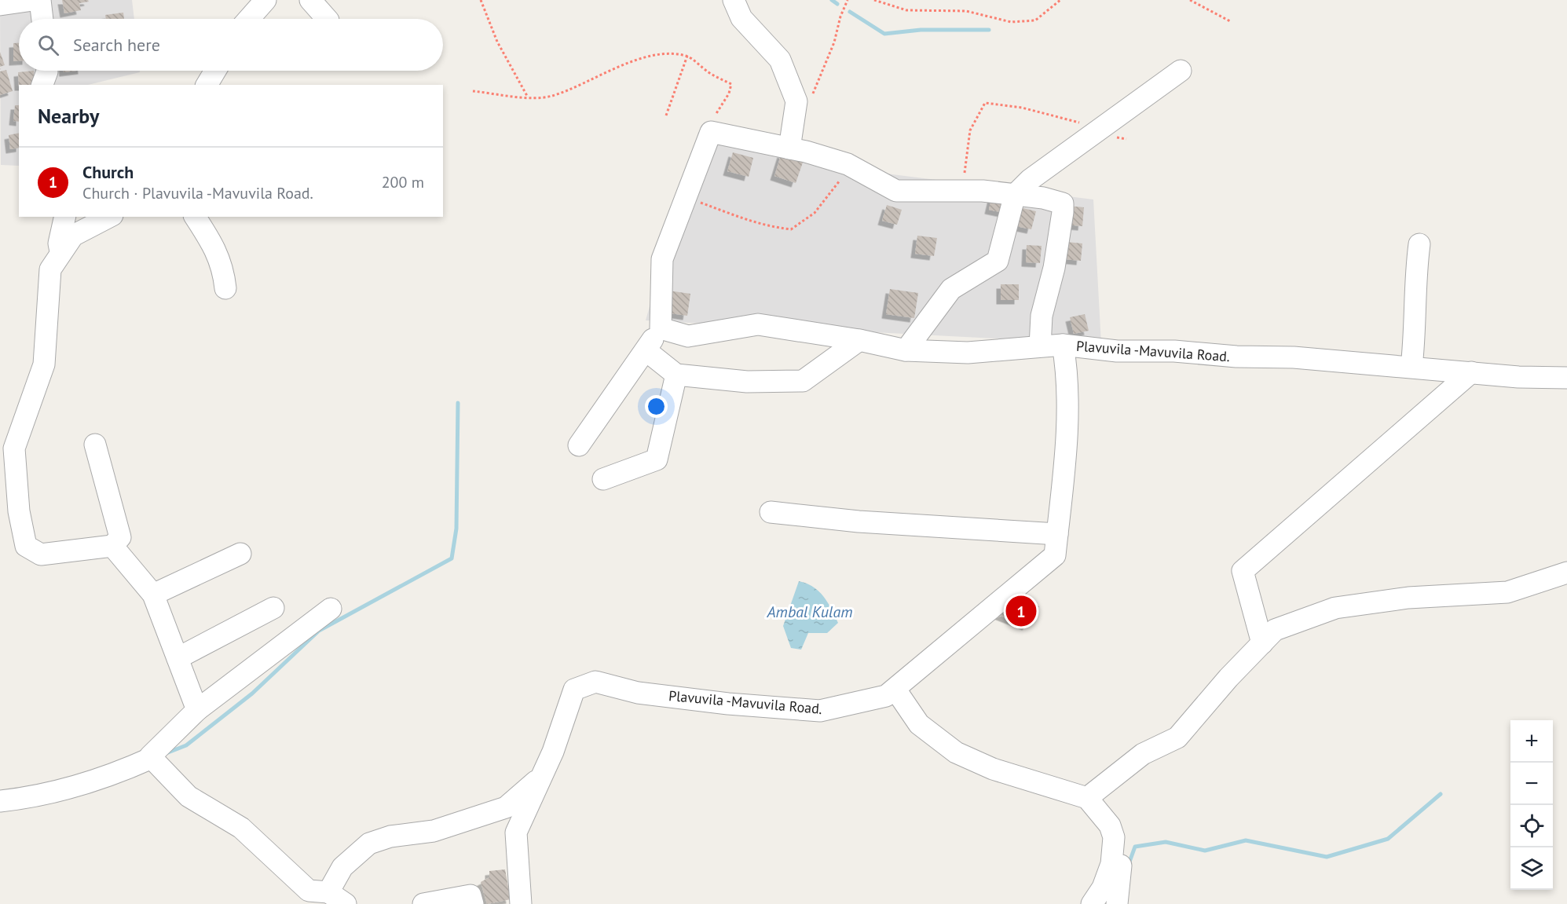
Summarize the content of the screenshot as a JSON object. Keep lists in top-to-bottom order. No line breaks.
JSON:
{"streets":{"street":["Plavuvila -Mavuvila Road."]},"water":["Ambal Kulam"],"page":{"search":"Search here","heading":"Nearby","list":[{"mark":"1","name":"Church","note":"Church · Plavuvila -Mavuvila Road.","value":"200 m"}],"pins":"1","map_buttons":["+","−"]}}
